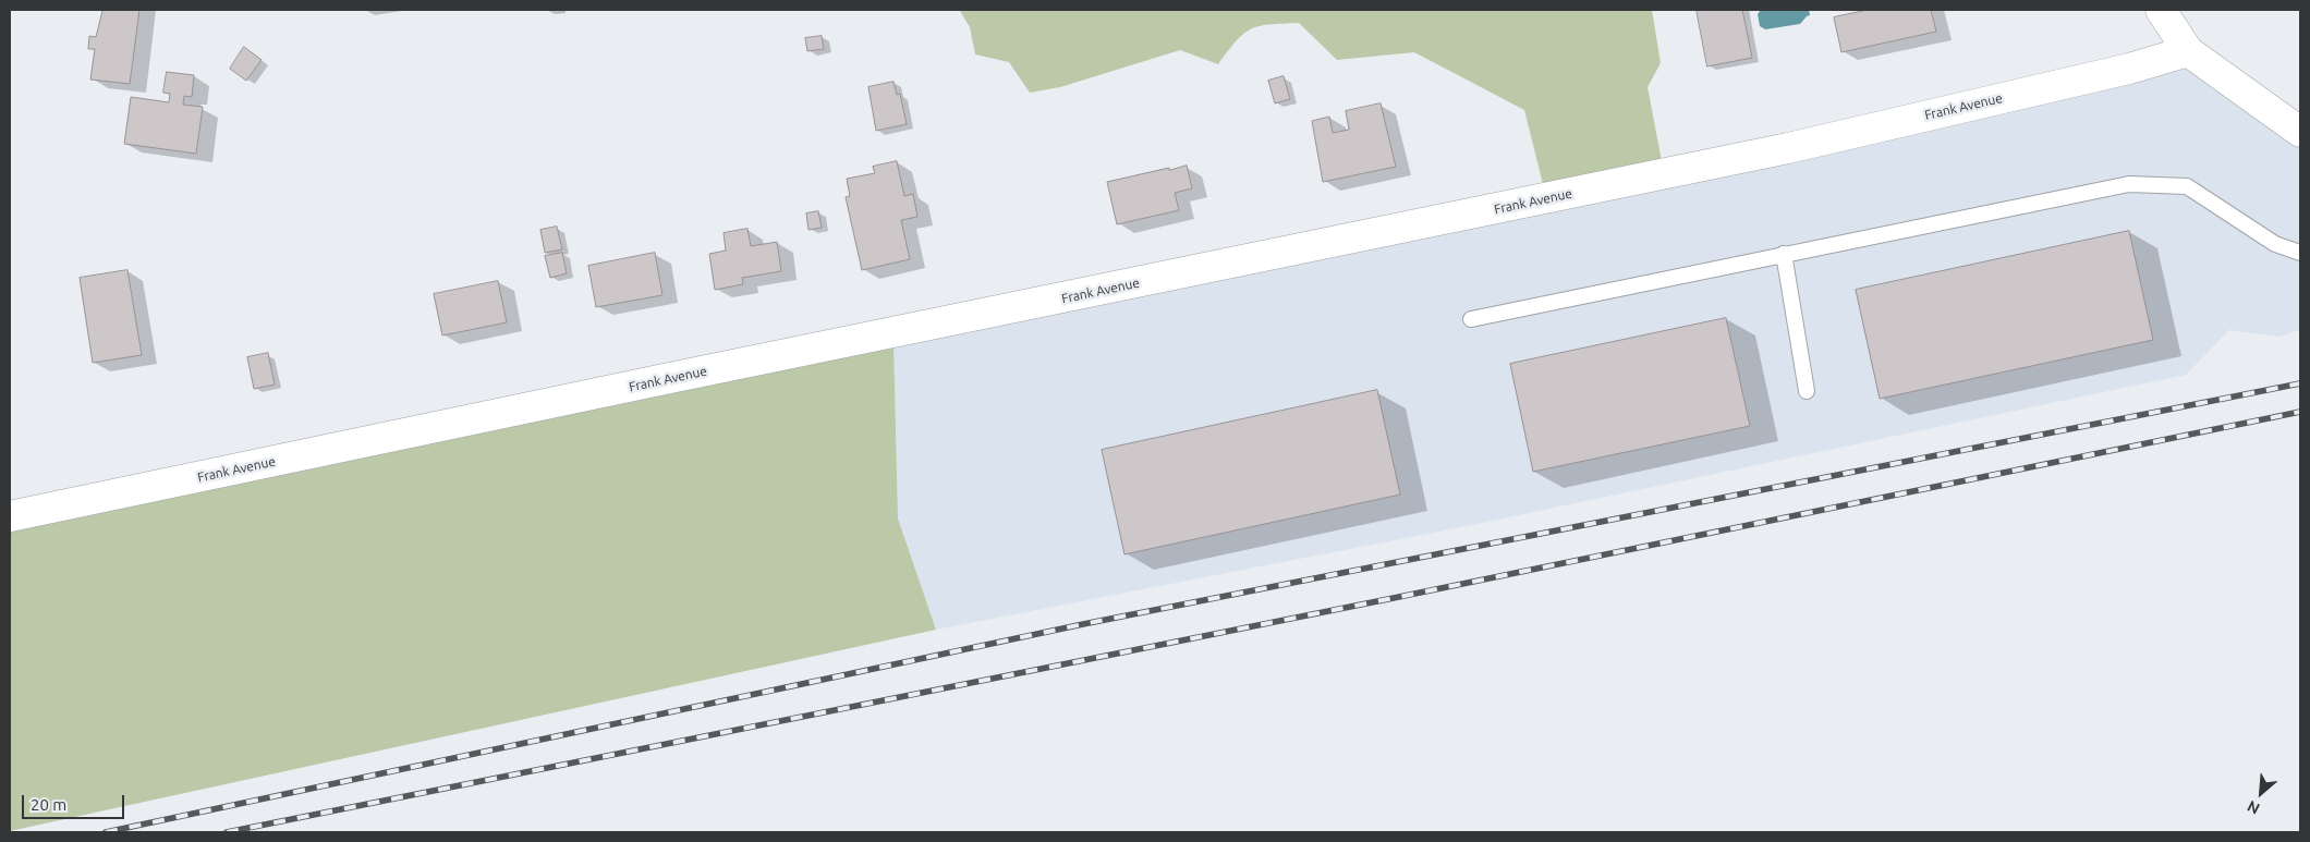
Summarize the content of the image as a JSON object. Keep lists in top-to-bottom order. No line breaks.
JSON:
{"streets":{"street":["Frank Avenue"]},"scale_bar":"20 m","north":"bottom left"}
